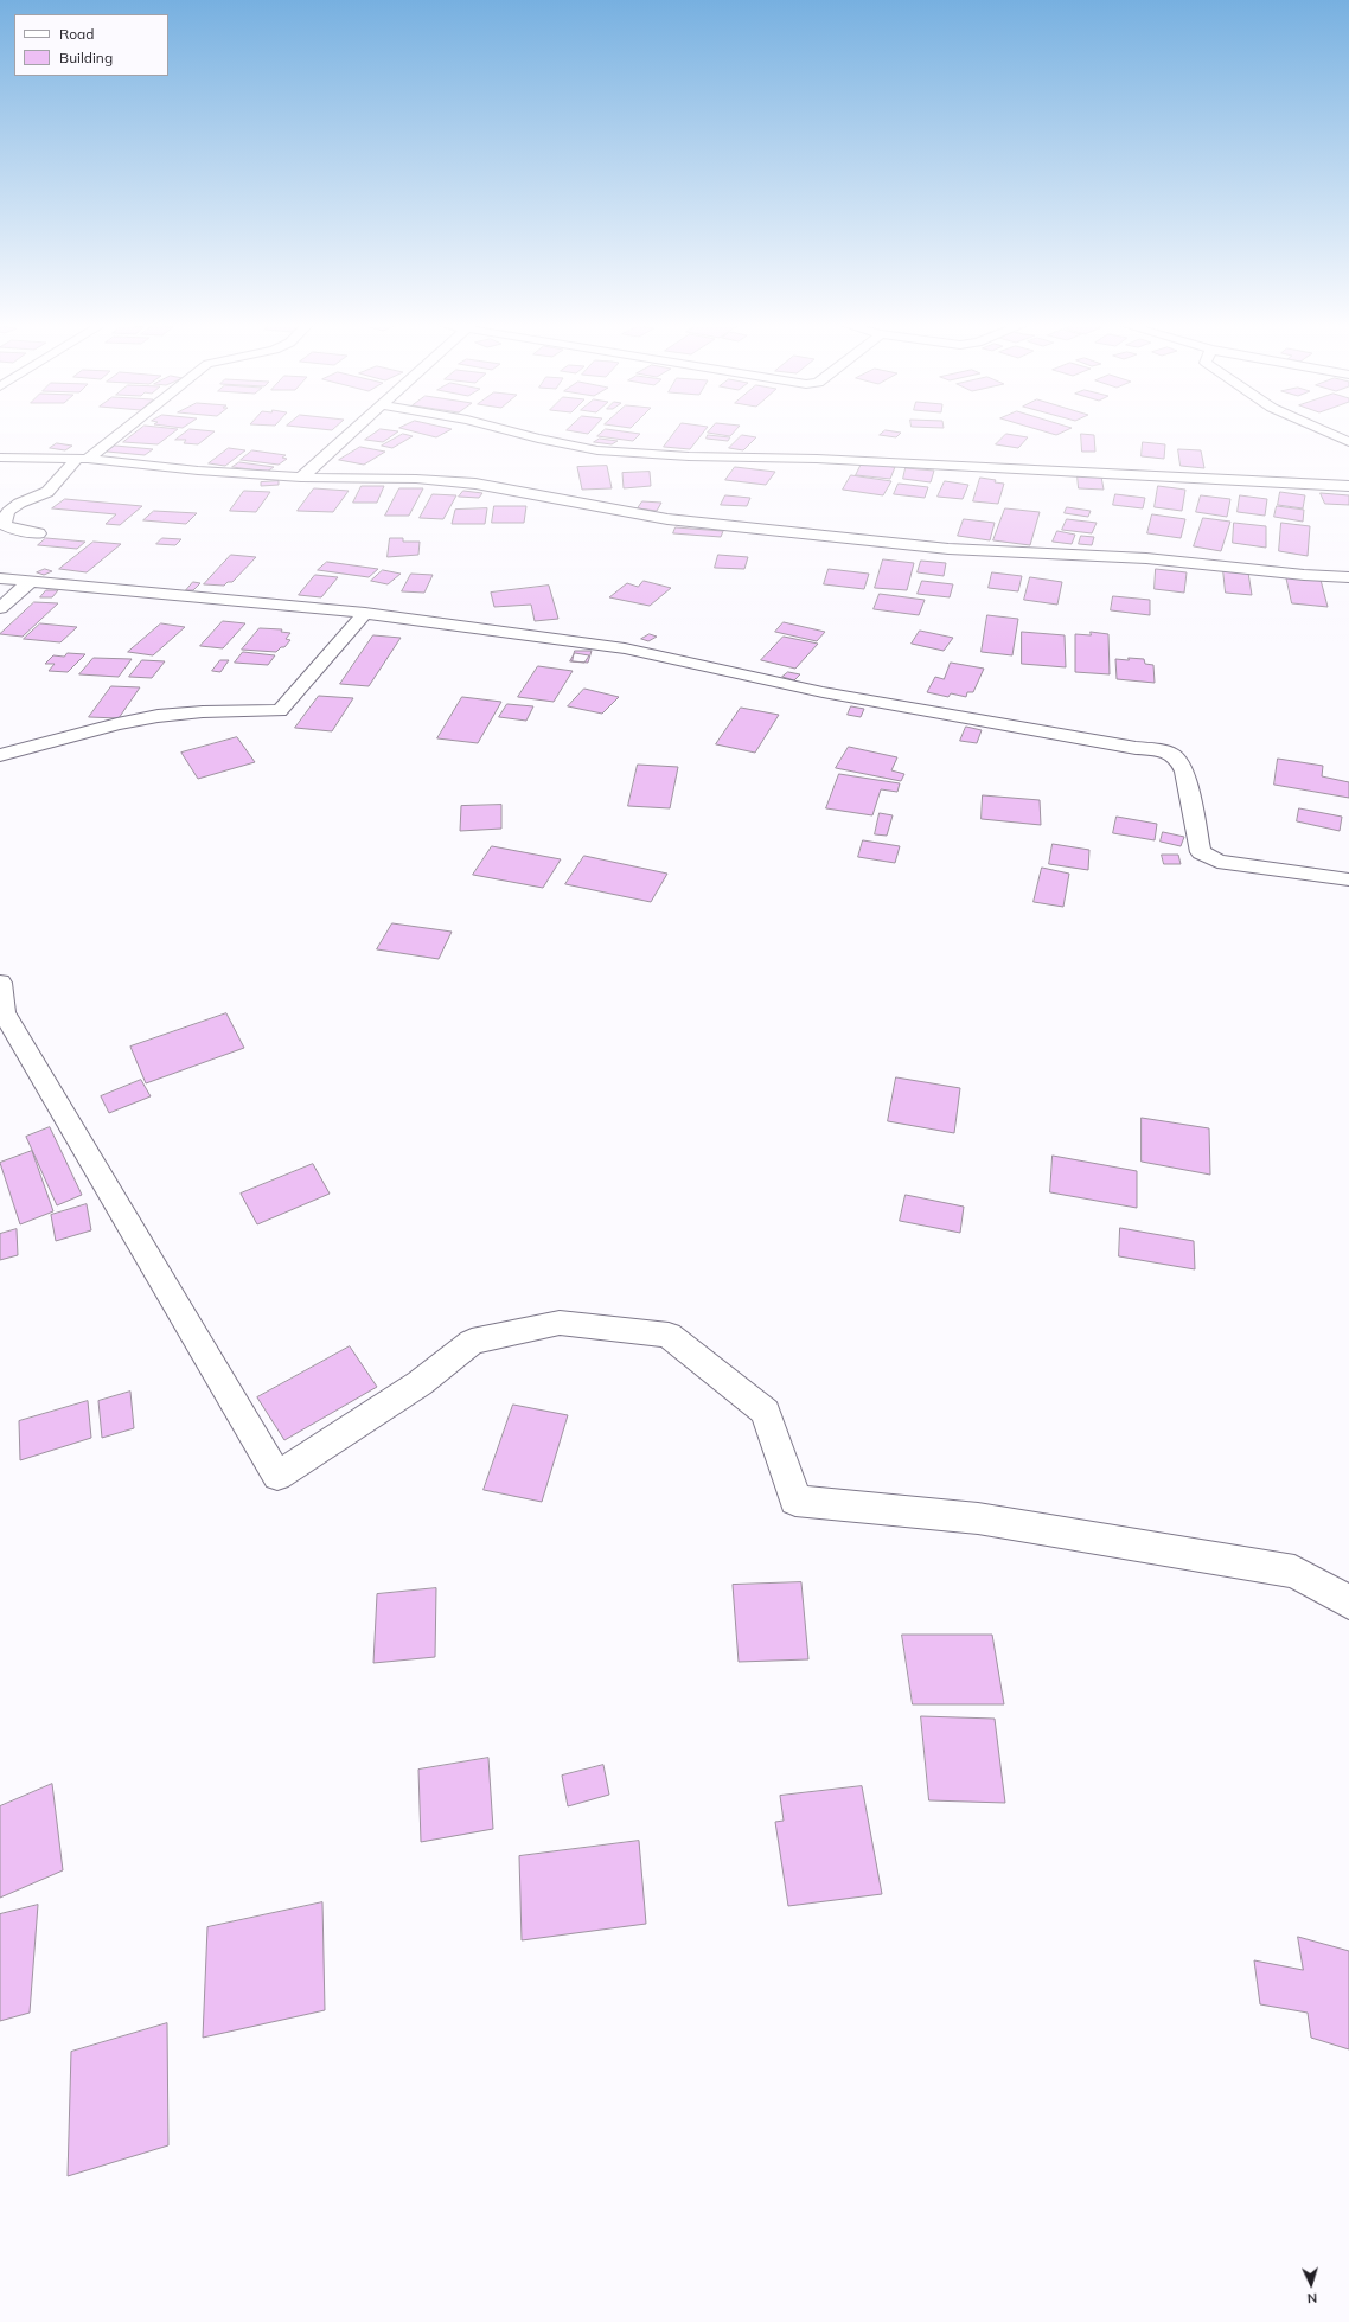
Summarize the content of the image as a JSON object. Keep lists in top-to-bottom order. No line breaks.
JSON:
{"legend":["Road","Building"],"north":"bottom"}
